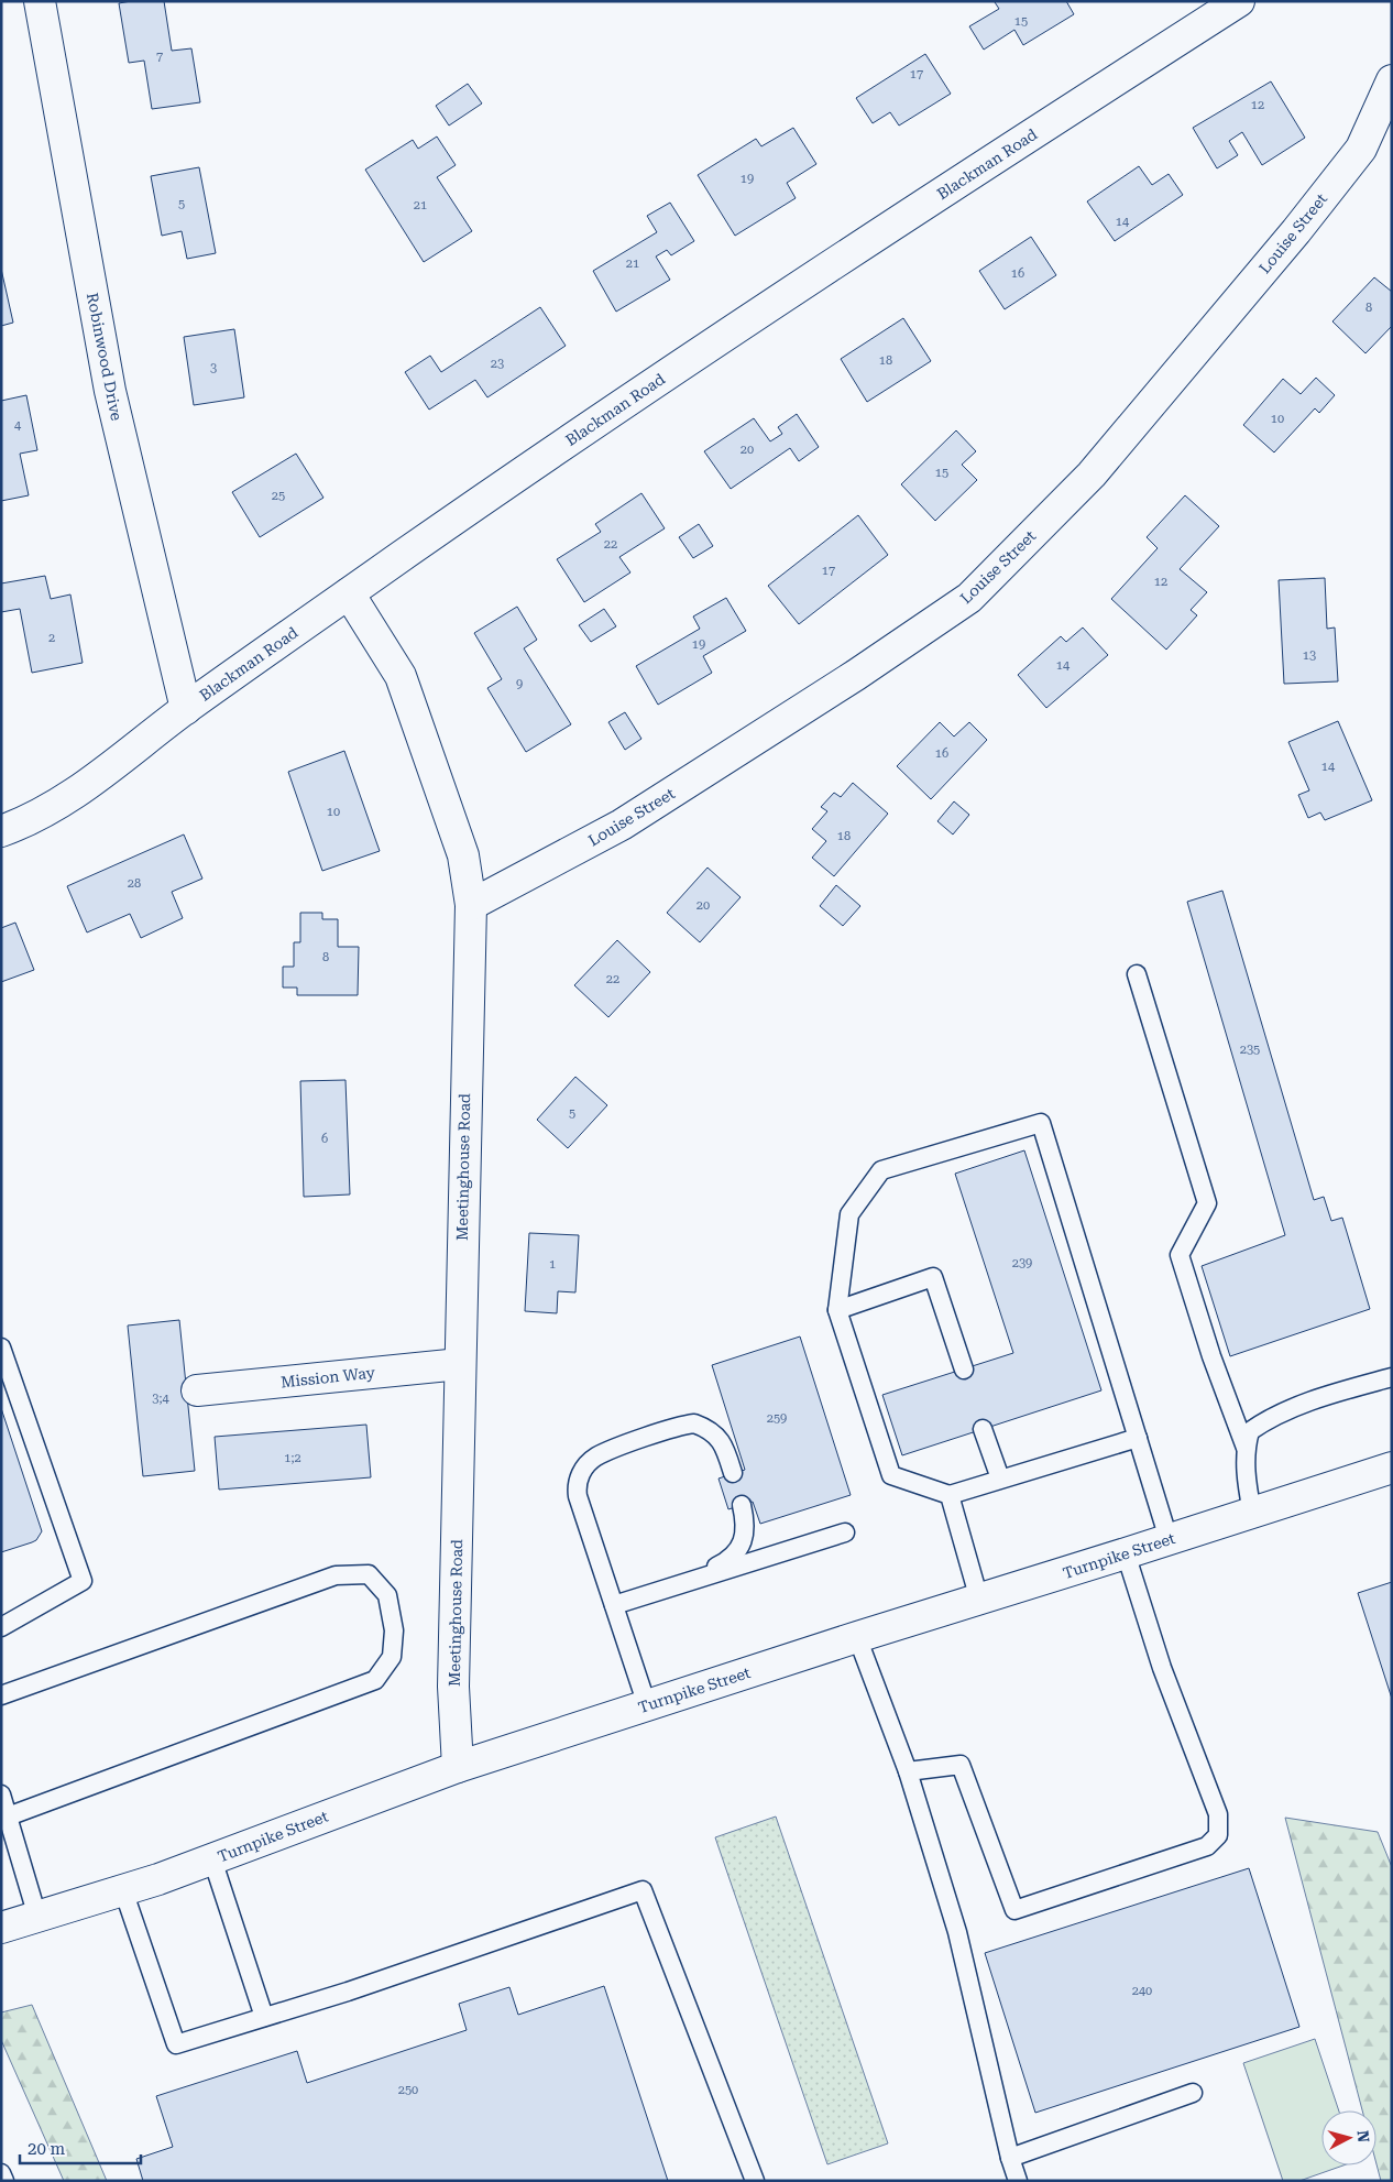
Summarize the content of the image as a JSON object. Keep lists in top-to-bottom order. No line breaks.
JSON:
{"streets":{"street":["Blackman Road","Louise Street","Robinwood Drive","Meetinghouse Road","Mission Way","Turnpike Street"]},"crossings":[["Blackman Road","Robinwood Drive"],["Blackman Road","Meetinghouse Road"],["Louise Street","Meetinghouse Road"],["Meetinghouse Road","Mission Way"],["Meetinghouse Road","Turnpike Street"]],"house_numbers":["15","7","17","12","19","5","21","14","21","16","8","18","23","3","10","4","20","15","25","22","17","12","2","19","13","14","9","16","14","10","18","28","20","8","22","235","5","6","239","1","3;4","259","1;2","240","250"],"scale_bar":"20 m","north":"right"}
